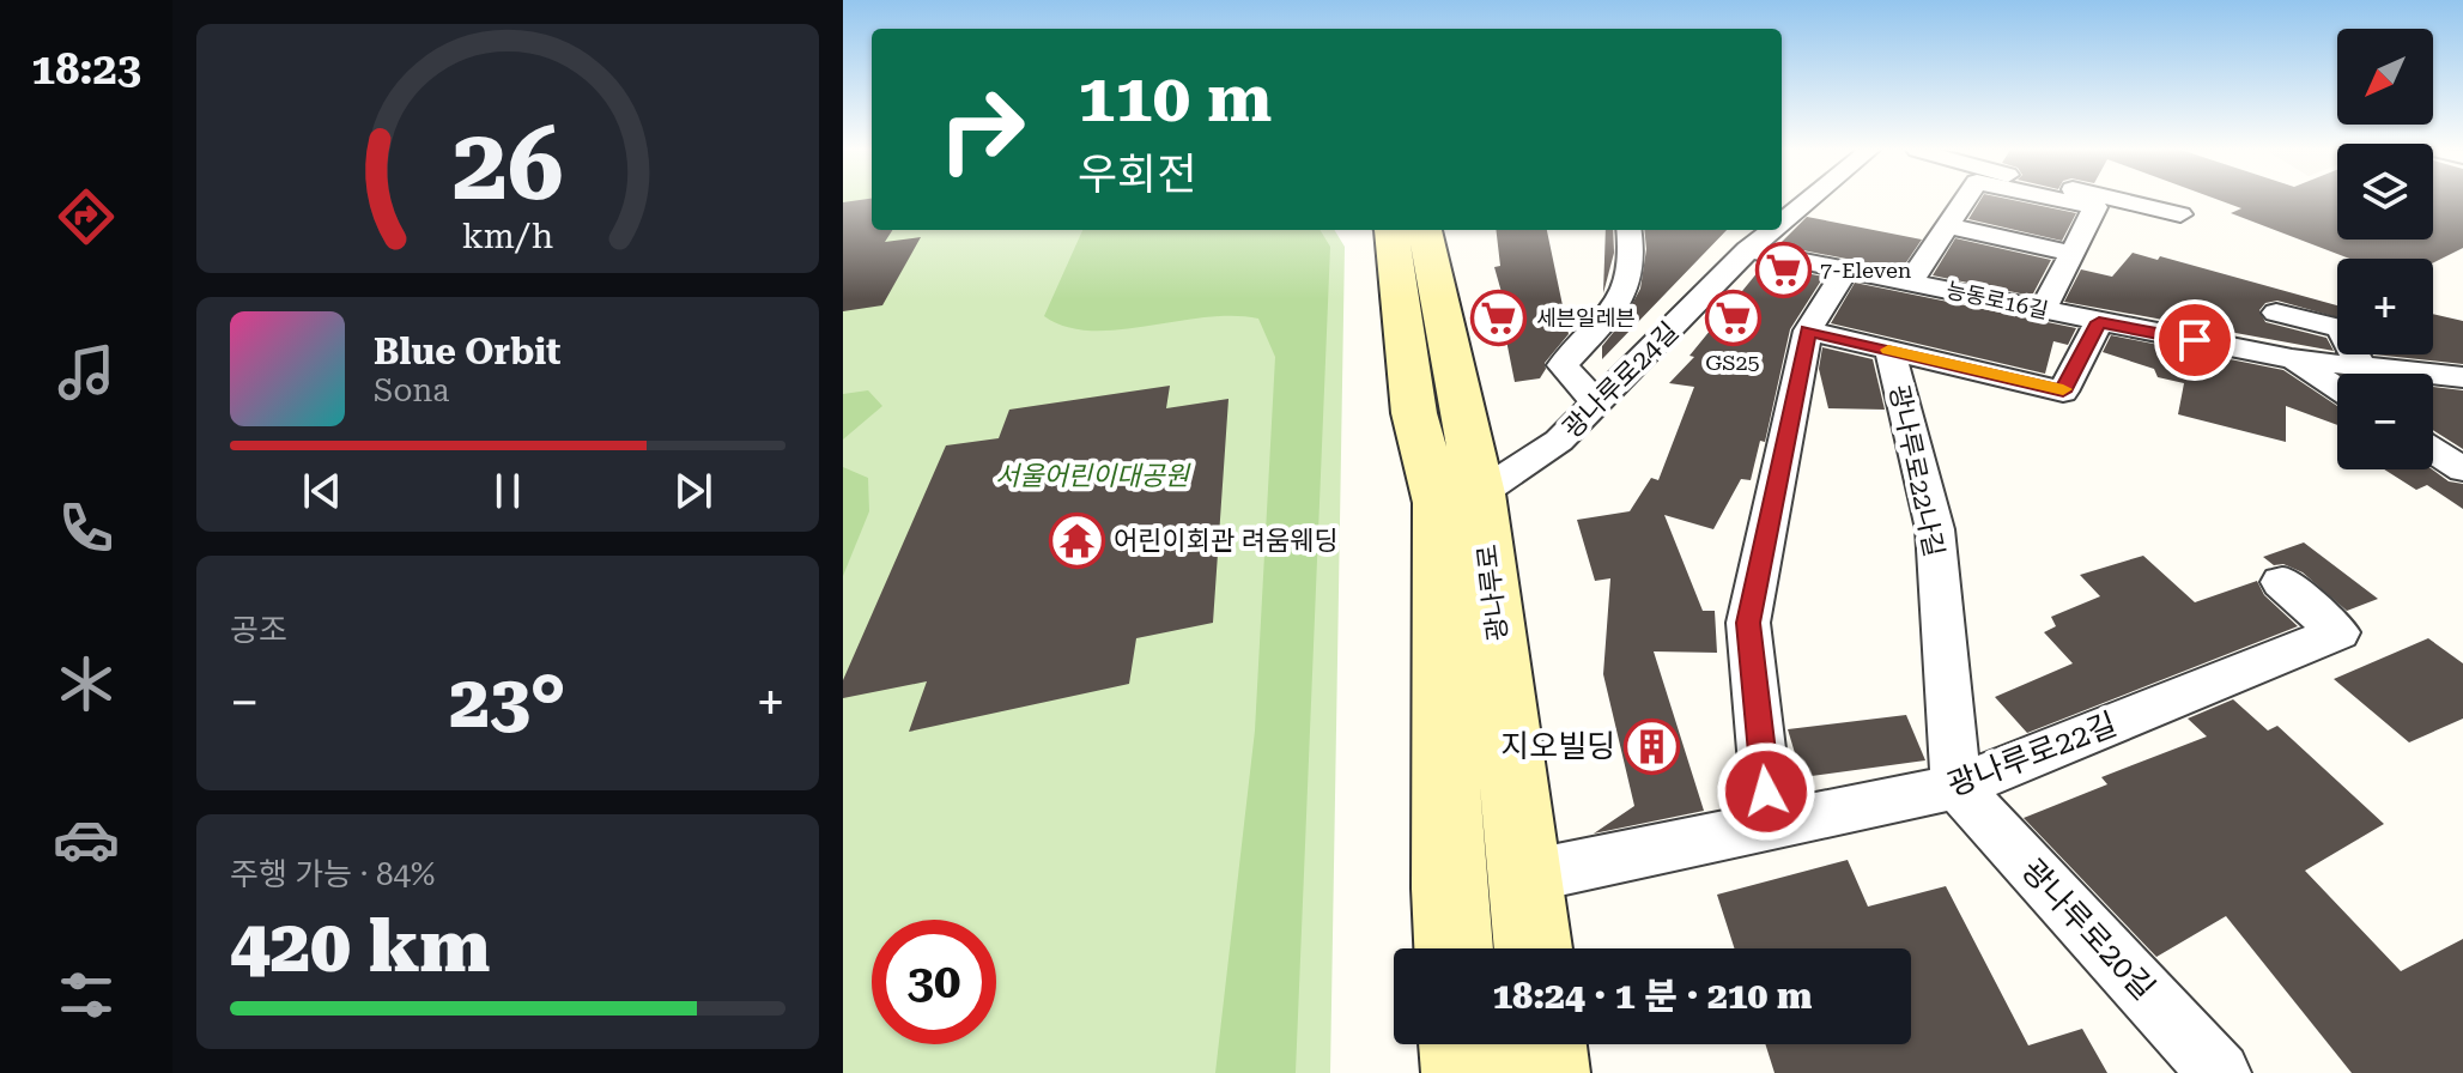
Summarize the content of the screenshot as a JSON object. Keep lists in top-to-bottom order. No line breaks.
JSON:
{"streets":{"main road":["광나루로"],"street":["능동로16길","광나루로24길","광나루로22나길","광나루로22길","광나루로20길"]},"crossings":[["능동로16길","광나루로24길"],["능동로16길","광나루로22나길"],["광나루로24길","광나루로"],["광나루로22나길","광나루로22길"],["광나루로22나길","광나루로20길"],["광나루로","광나루로22길"],["광나루로22길","광나루로20길"]],"parks":["서울어린이대공원"],"places":{"supermarket":["7-Eleven","GS25","세븐일레븐"],"temple":["어린이회관 려움웨딩"],"building":["지오빌딩"]},"north":"bottom left","page":{"tabs":"18:23","map_buttons":["+","−"],"turn":["110 m","우회전"],"song":["Blue Orbit","Sona"],"tile":["공조",["주행 가능 · 84%","420 km"]],"heat":["−","23°","+"],"limit":"30","trip":"18:24 · 1 분 · 210 m","gauge":["26","km/h"]}}
